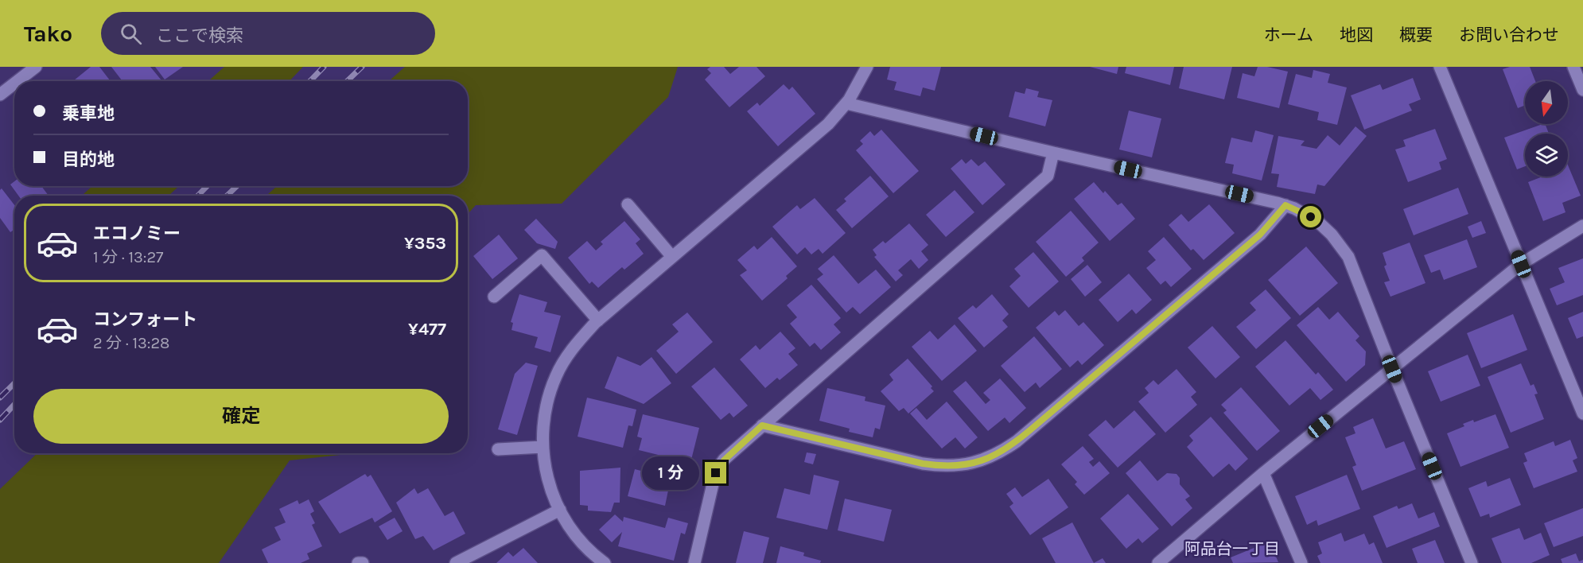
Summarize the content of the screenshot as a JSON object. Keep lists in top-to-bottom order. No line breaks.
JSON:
{"districts":["阿品台一丁目"],"north":"bottom","page":{"header":"Tako","search":"ここで検索","nav":["ホーム","地図","概要","お問い合わせ"],"banner":["乗車地","目的地"],"list":[{"name":"エコノミー","note":"1 分 · 13:27","value":"¥353"},{"name":"コンフォート","note":"2 分 · 13:28","value":"¥477"}],"buttons":"確定","bubble":"1 分"}}
